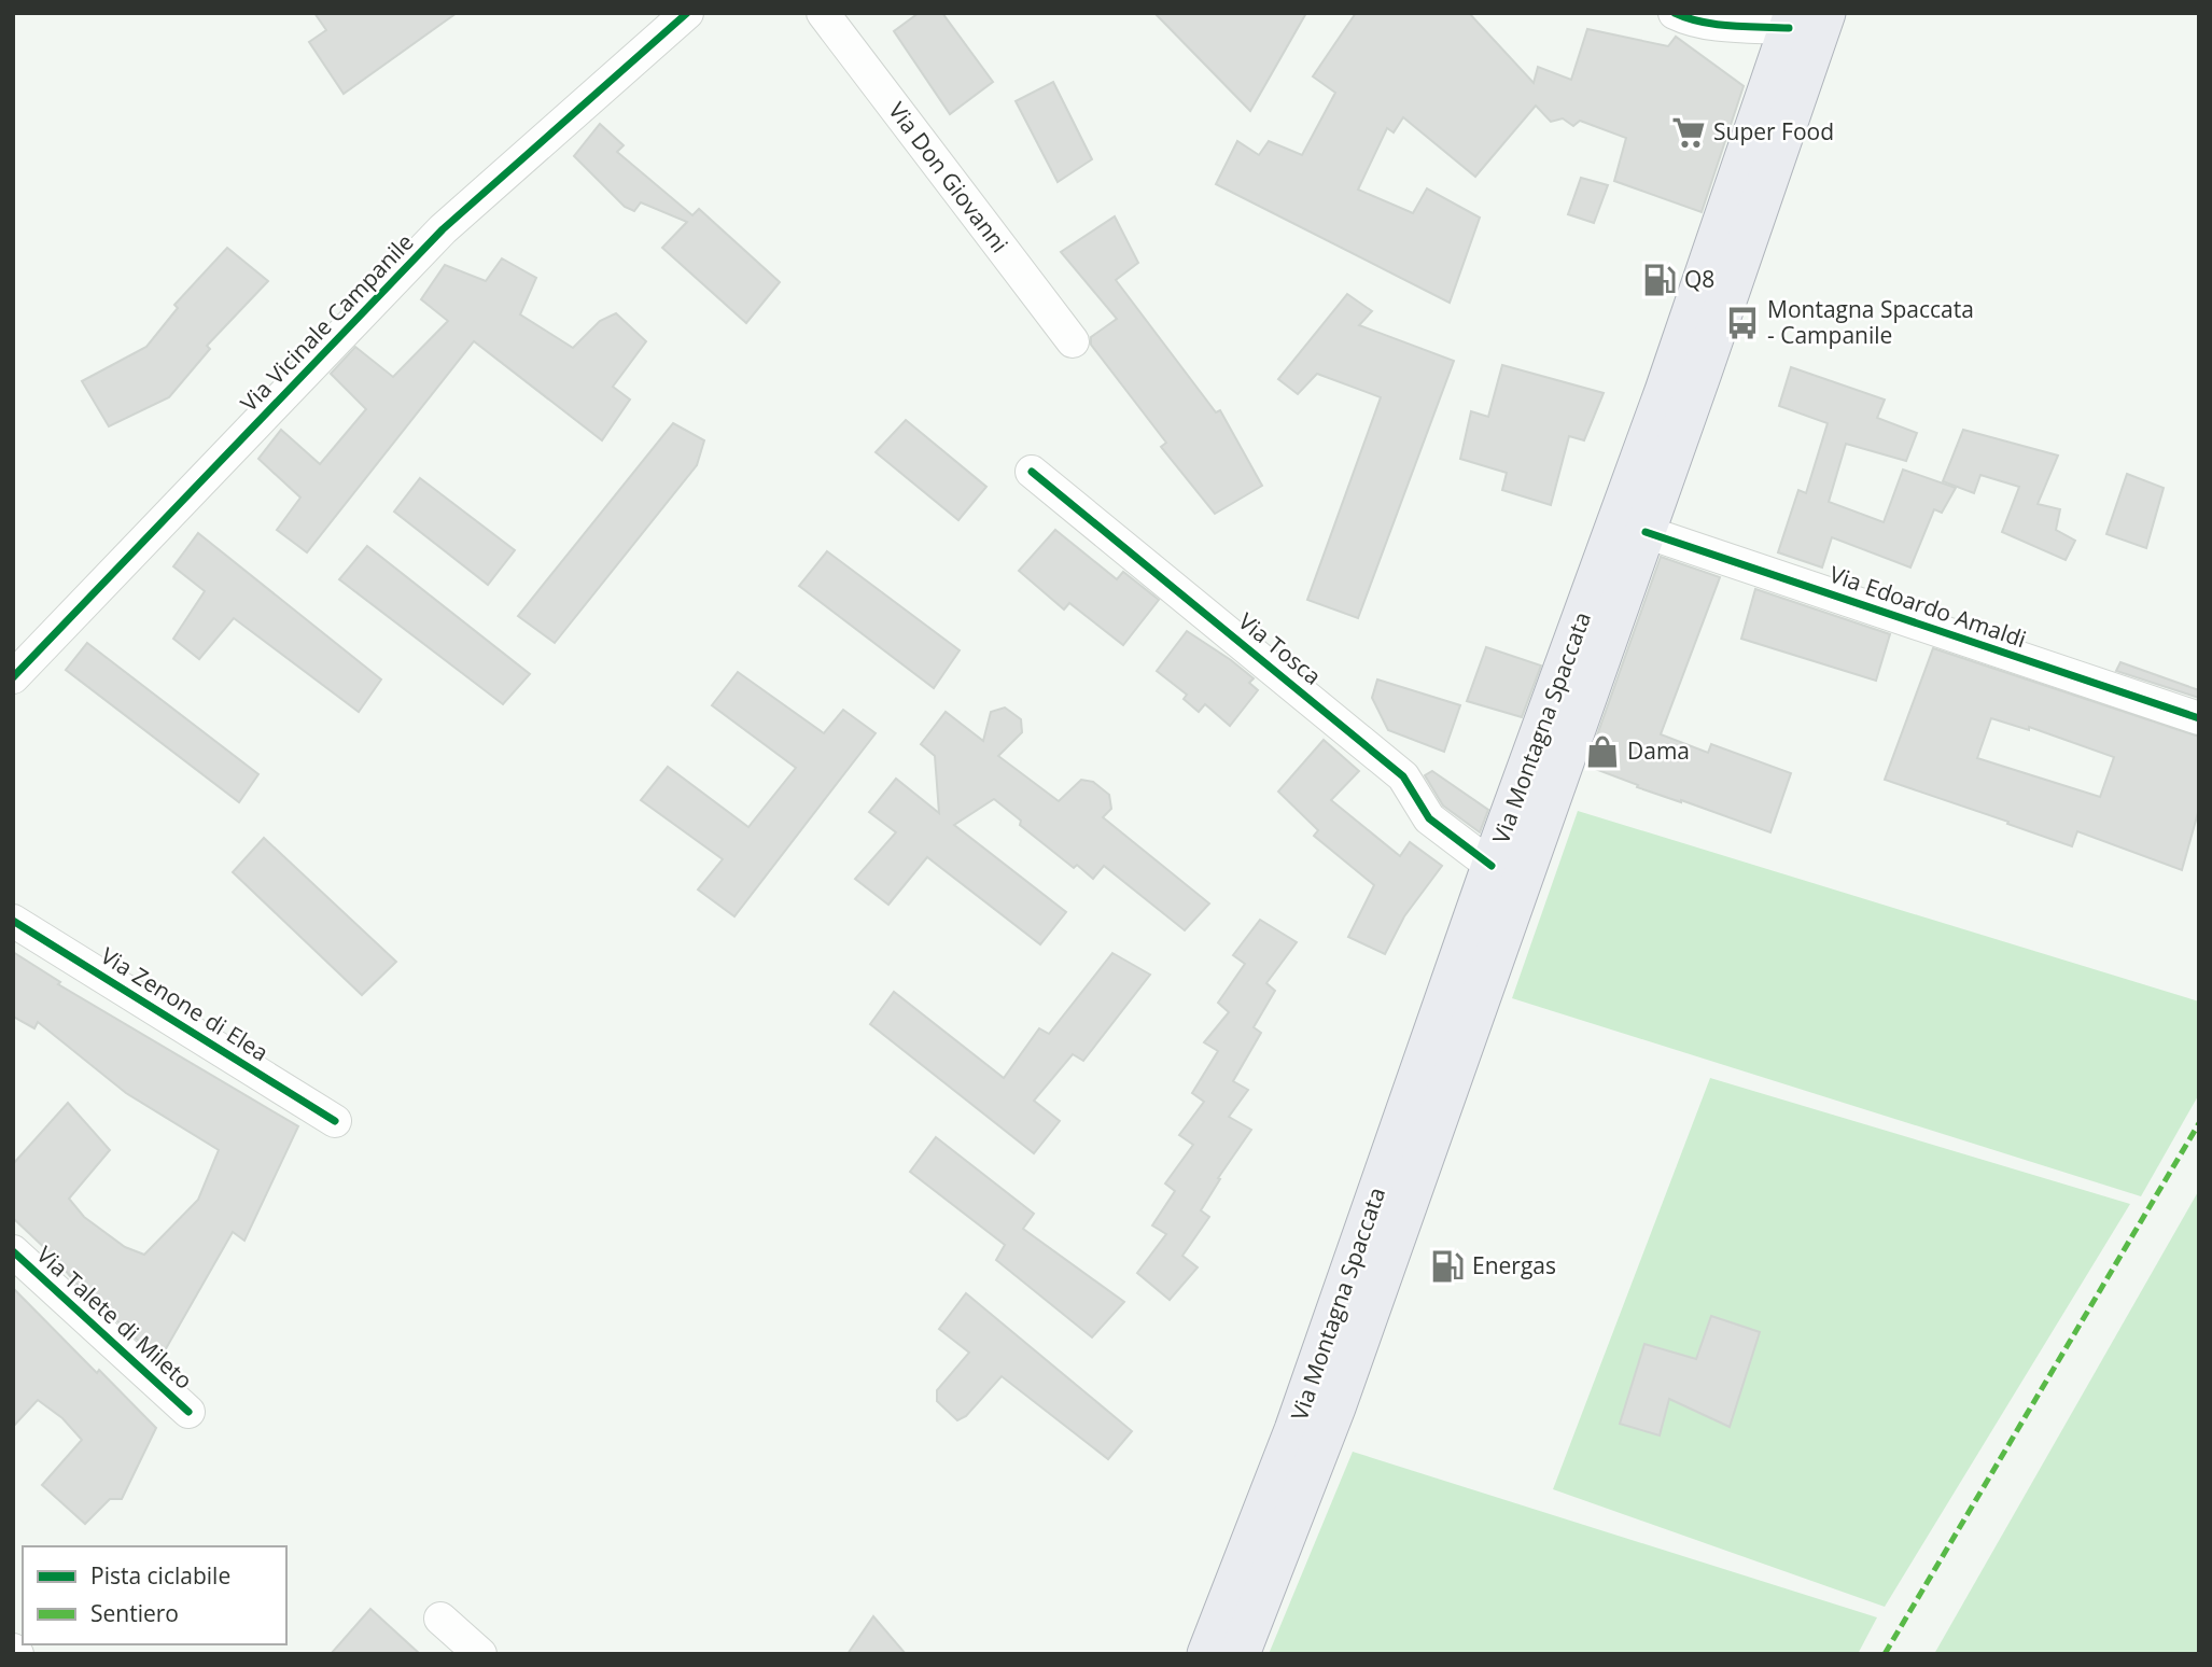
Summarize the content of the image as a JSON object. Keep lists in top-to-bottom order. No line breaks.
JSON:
{"streets":{"main road":["Via Montagna Spaccata"],"street":["Via Don Giovanni","Via Vicinale Campanile","Via Edoardo Amaldi","Via Tosca","Via Zenone di Elea","Via Talete di Mileto"]},"crossings":[["Via Edoardo Amaldi","Via Montagna Spaccata"],["Via Tosca","Via Montagna Spaccata"]],"places":{"supermarket":["Super Food"],"fuel station":["Q8","Energas"],"bus stop":["Montagna Spaccata - Campanile"],"shop":["Dama"]},"legend":["Pista ciclabile","Sentiero"]}
